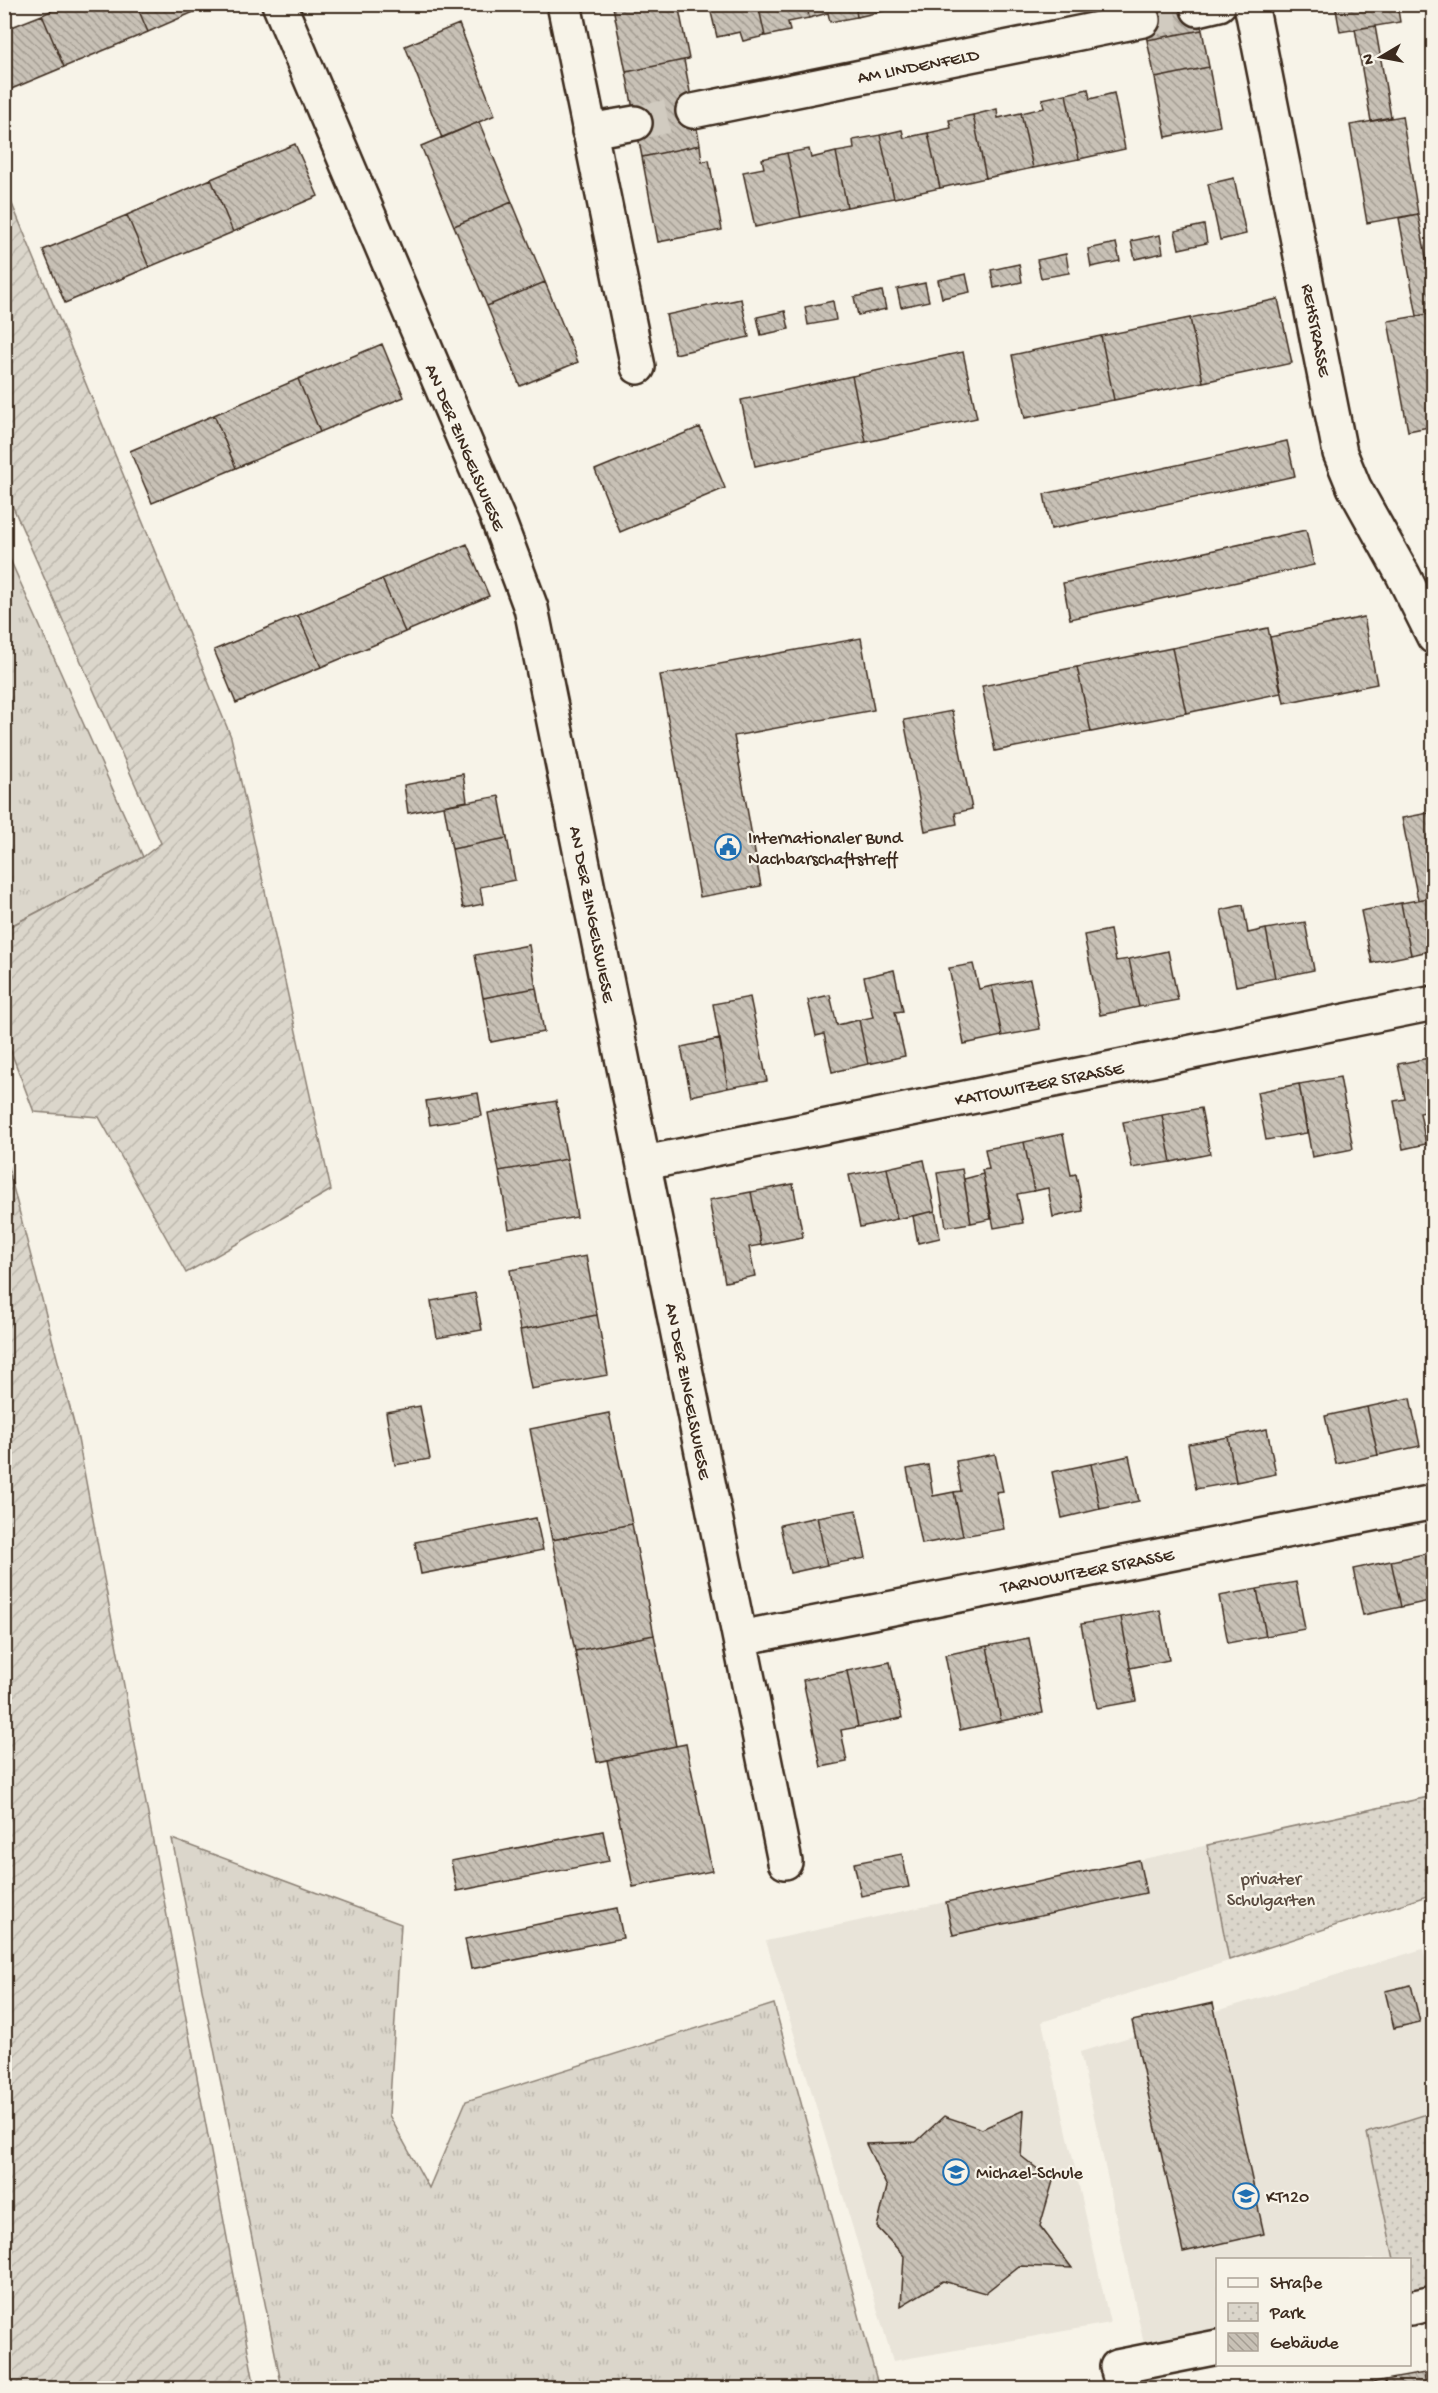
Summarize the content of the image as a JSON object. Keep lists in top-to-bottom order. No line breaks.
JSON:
{"streets":{"street":["AM LINDENFELD","REHSTRASSE","AN DER ZINGELSWIESE","KATTOWITZER STRASSE","TARNOWITZER STRASSE"]},"crossings":[["AN DER ZINGELSWIESE","KATTOWITZER STRASSE"],["AN DER ZINGELSWIESE","TARNOWITZER STRASSE"]],"parks":["privater Schulgarten"],"places":{"public building":["Internationaler Bund Nachbarschaftstreff"],"school or university":["Michael-Schule","KT120"]},"legend":["Straße","Park","Gebäude"],"north":"left"}
